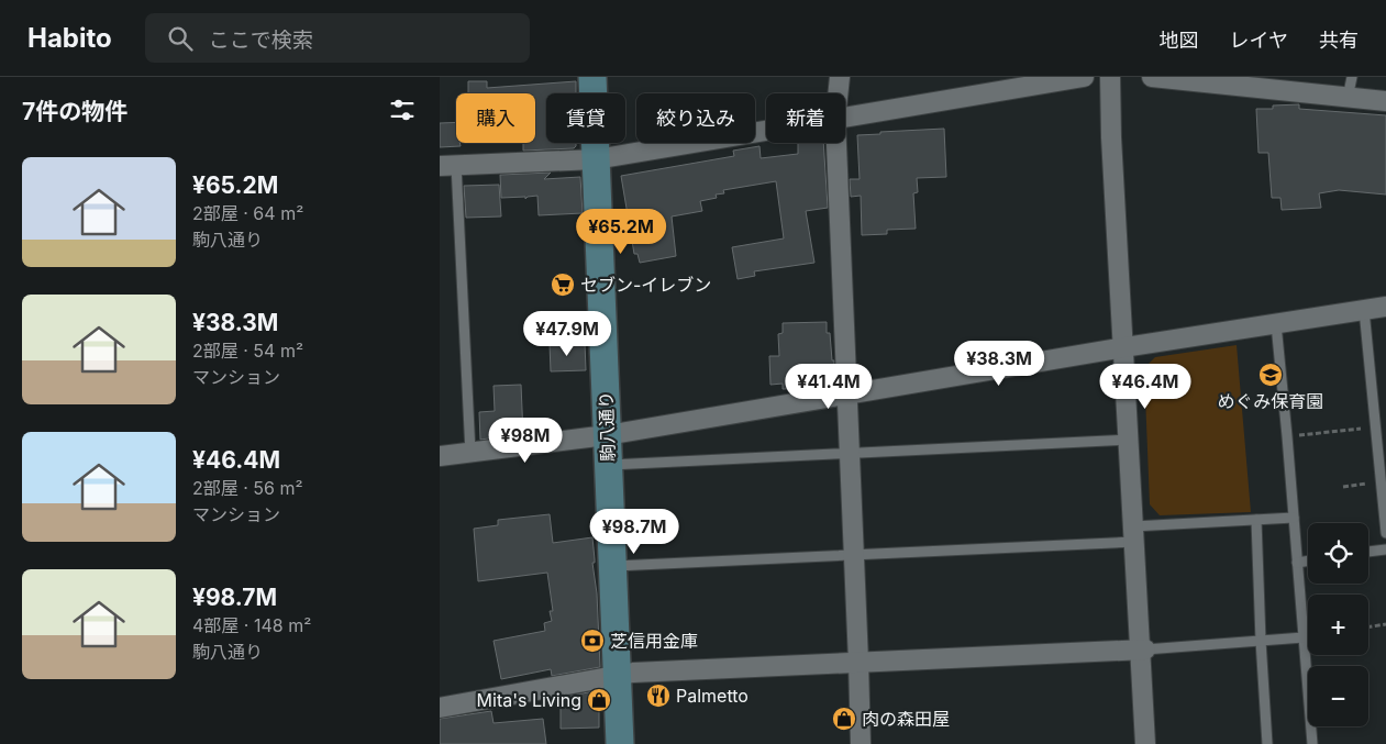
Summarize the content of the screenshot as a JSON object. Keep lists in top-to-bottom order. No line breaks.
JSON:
{"streets":{"street":["駒八通り"]},"places":{"supermarket":["セブン-イレブン"],"school or university":["めぐみ保育園"],"bank":["芝信用金庫"],"restaurant":["Palmetto"],"shop":["Mita's Living","肉の森田屋"]},"page":{"header":"Habito","search":"ここで検索","nav":["地図","レイヤ","共有"],"heading":"7件の物件","chip":["購入","賃貸","絞り込み","新着"],"list":[{"name":"¥65.2M","note":"2部屋 · 64 m² · 駒八通り"},{"name":"¥38.3M","note":"2部屋 · 54 m² · マンション"},{"name":"¥46.4M","note":"2部屋 · 56 m² · マンション"},{"name":"¥98.7M","note":"4部屋 · 148 m² · 駒八通り"}],"price":["¥65.2M","¥47.9M","¥38.3M","¥41.4M","¥46.4M","¥98M","¥98.7M"],"map_buttons":["+","−"]}}
